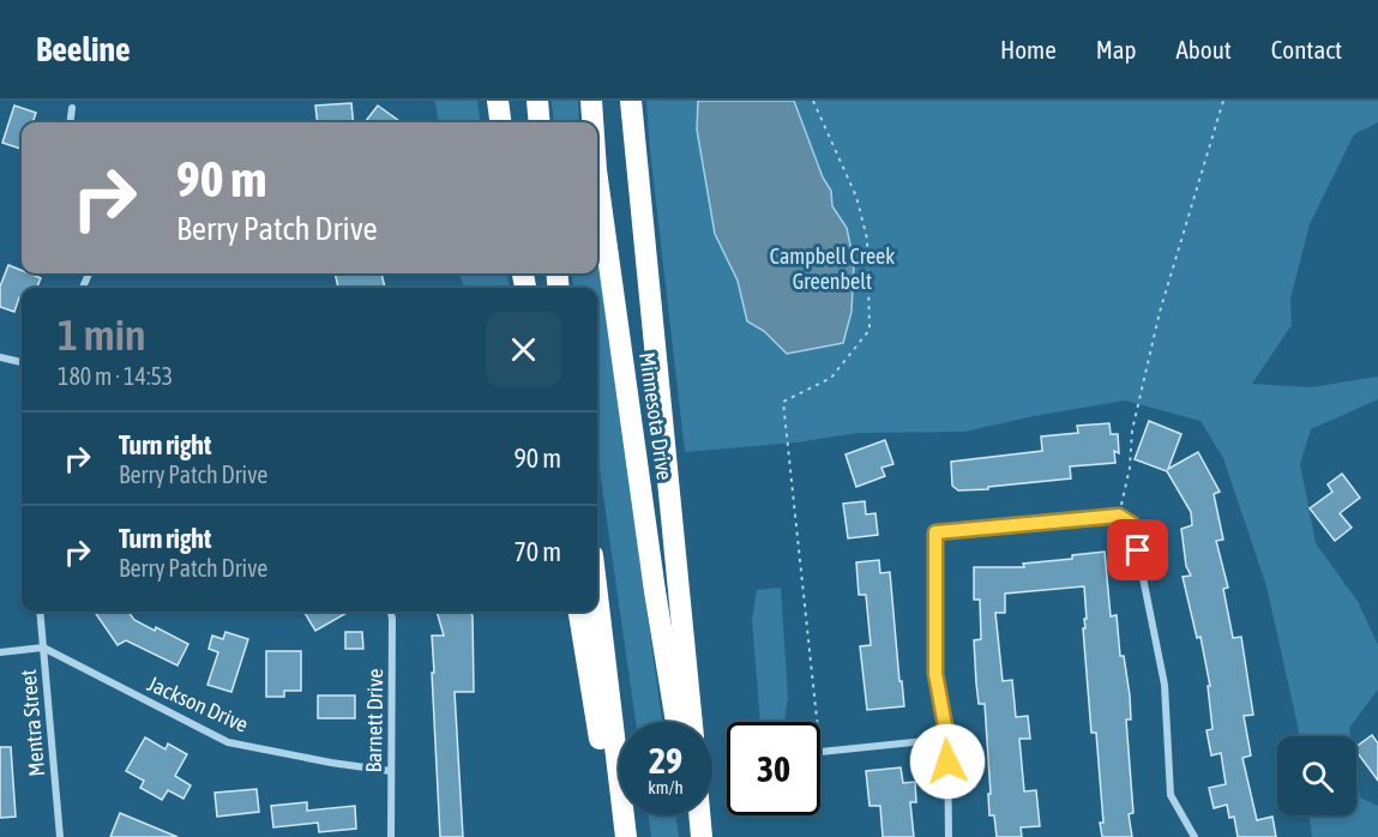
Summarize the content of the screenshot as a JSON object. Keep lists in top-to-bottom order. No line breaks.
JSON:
{"streets":{"highway":["Minnesota Drive"],"street":["Jackson Drive","Barnett Drive","Mentra Street"]},"crossings":[["Jackson Drive","Barnett Drive"],["Jackson Drive","Mentra Street"]],"parks":["Campbell Creek Greenbelt"],"page":{"header":"Beeline","nav":["Home","Map","About","Contact"],"turn":["90 m","Berry Patch Drive"],"heading":["1 min","180 m · 14:53"],"list":[{"name":"Turn right","note":"Berry Patch Drive","value":"90 m"},{"name":"Turn right","note":"Berry Patch Drive","value":"70 m"}],"speed":"29 km/h","limit":"30"}}
